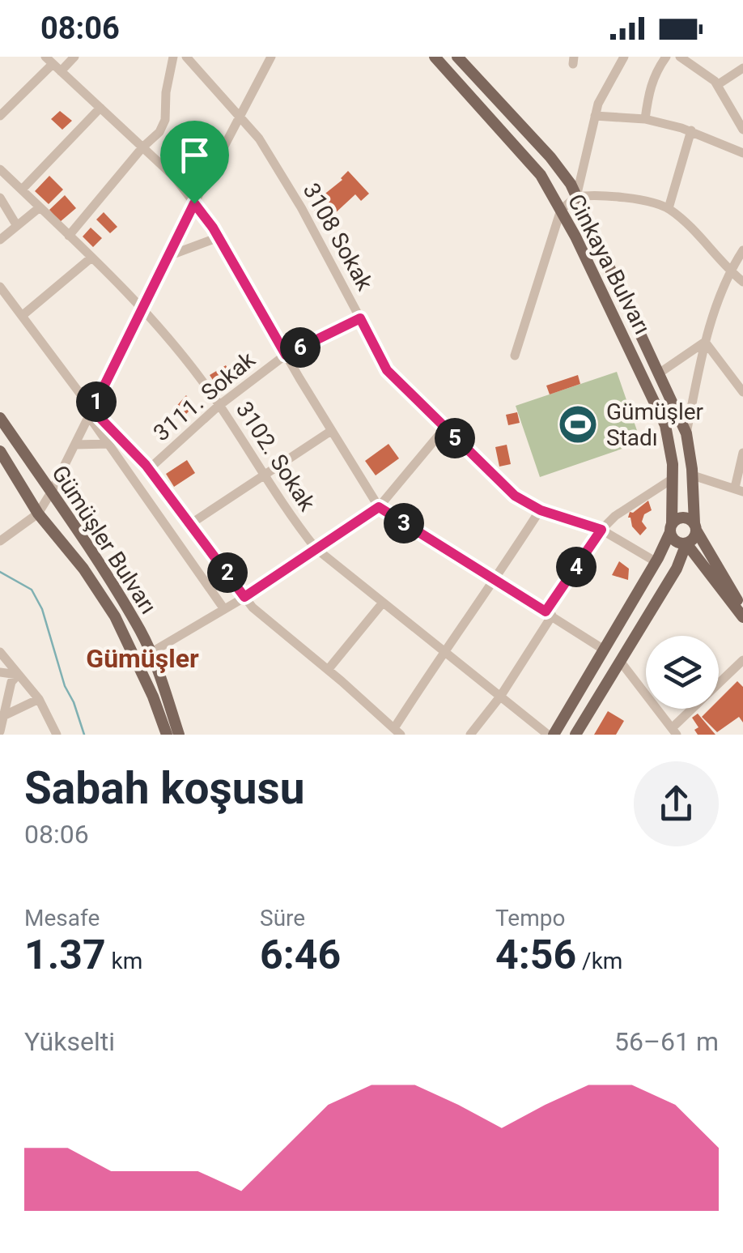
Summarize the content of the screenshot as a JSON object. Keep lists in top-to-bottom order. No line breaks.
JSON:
{"streets":{"main road":["Cinkaya Bulvarı","Gümüşler Bulvarı"],"street":["3108 Sokak","3111. Sokak","3102. Sokak"]},"crossings":[["3108 Sokak","Cinkaya Bulvarı"],["3108 Sokak","3111. Sokak"],["Cinkaya Bulvarı","3102. Sokak"],["3111. Sokak","3102. Sokak"]],"districts":["Gümüşler"],"places":{"sports":["Gümüşler Stadı"]},"page":{"status":"08:06","pins":["6","1","5","3","4","2"],"heading":["Sabah koşusu","08:06"],"stats":[["Mesafe","1.37 km"],["Süre","6:46"],["Tempo","4:56 /km"]],"chart":["Yükselti","56–61 m"]}}
